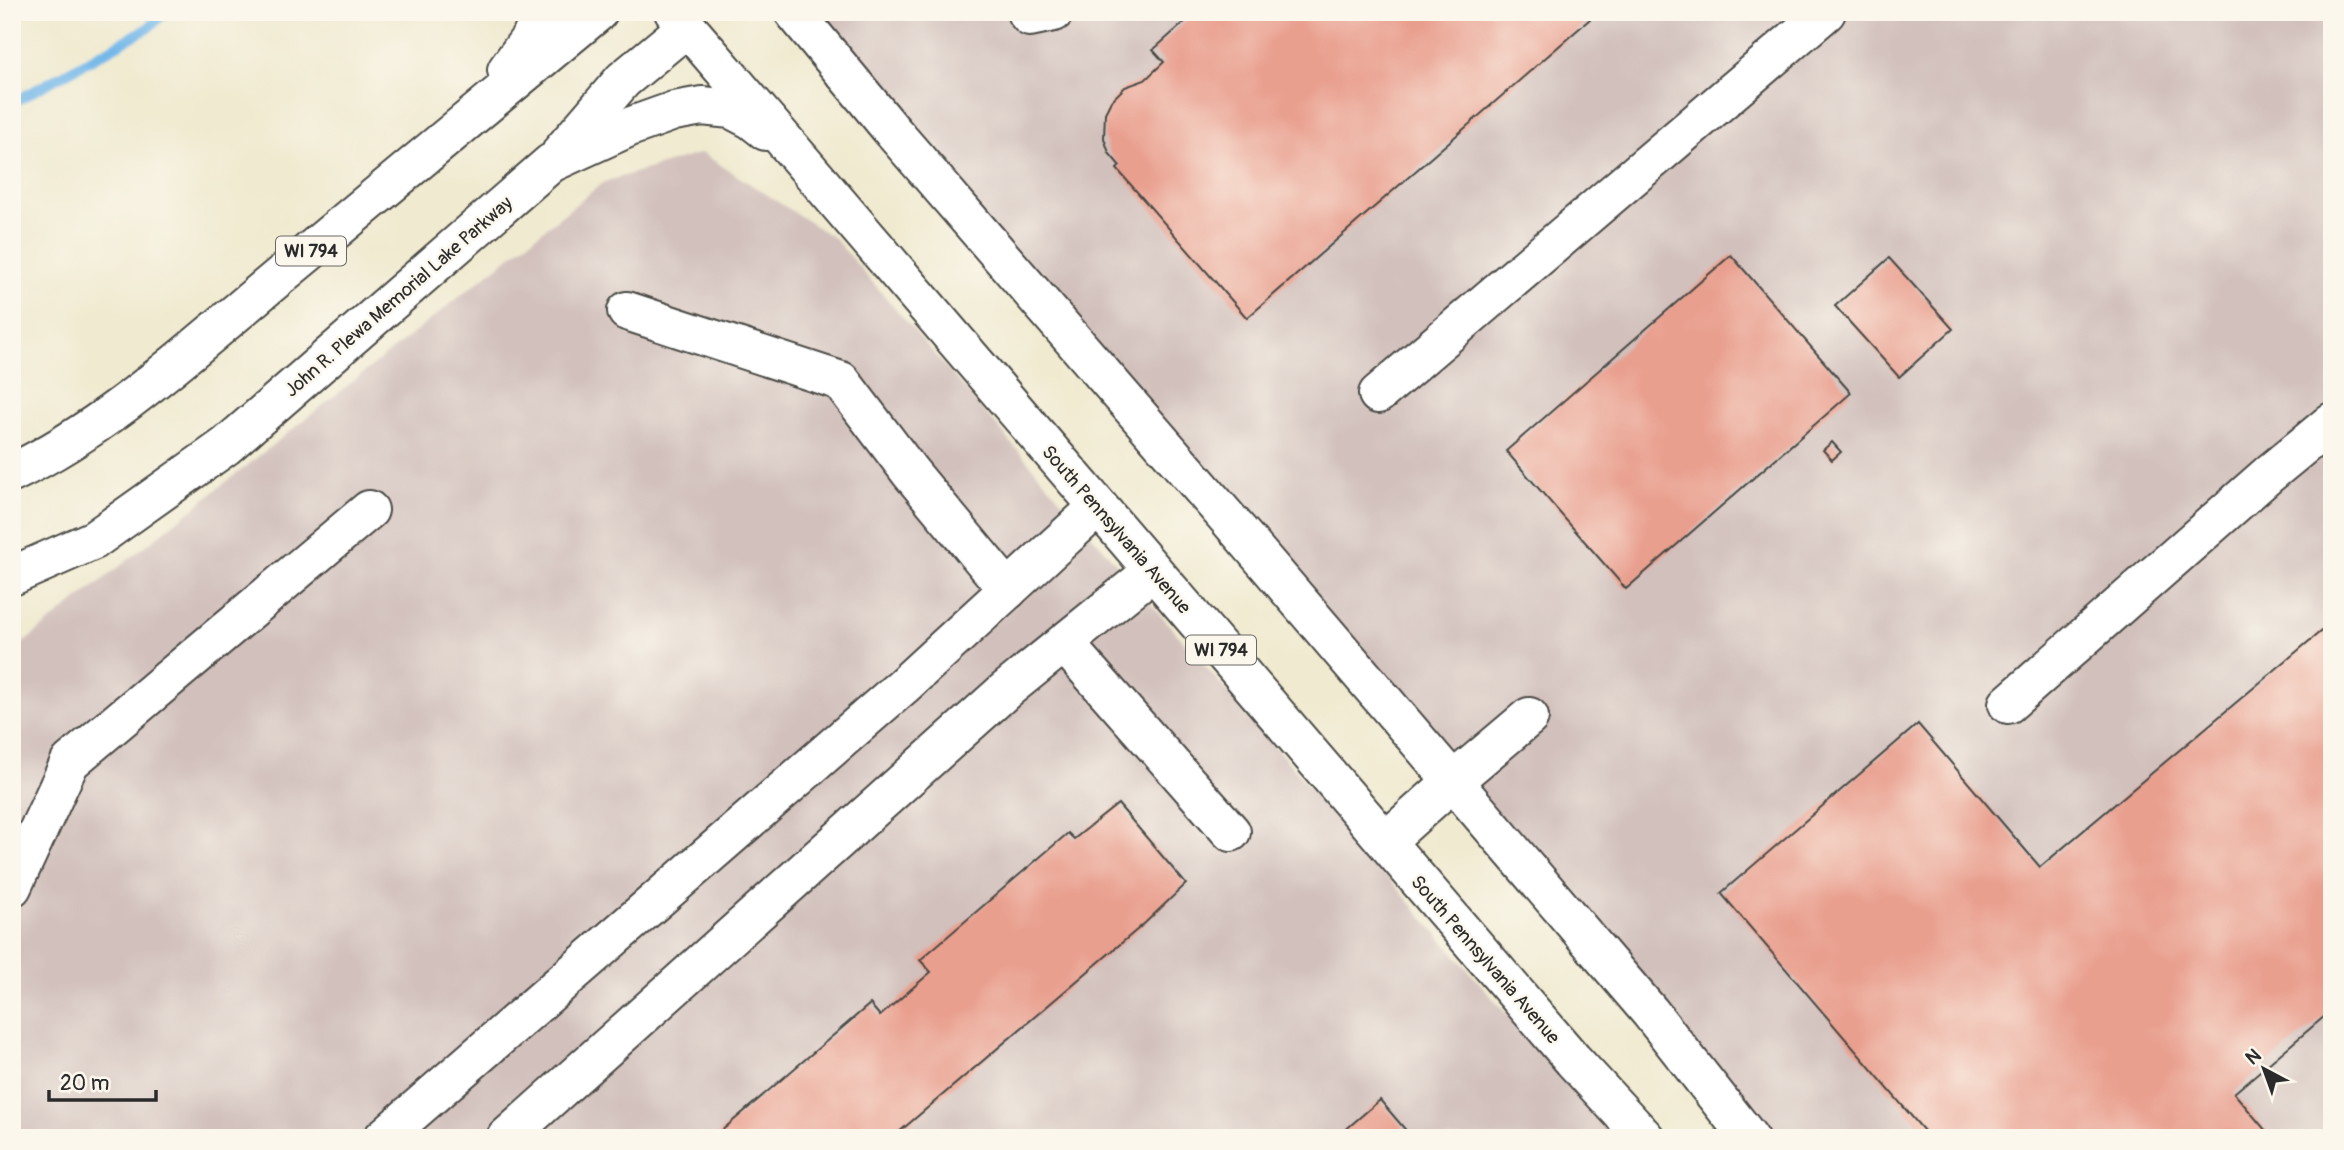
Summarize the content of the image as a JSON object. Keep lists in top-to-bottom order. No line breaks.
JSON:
{"streets":{"main road":["WI 794","John R. Plewa Memorial Lake Parkway","South Pennsylvania Avenue"]},"crossings":[["John R. Plewa Memorial Lake Parkway","South Pennsylvania Avenue"]],"scale_bar":"20 m","north":"top left"}
